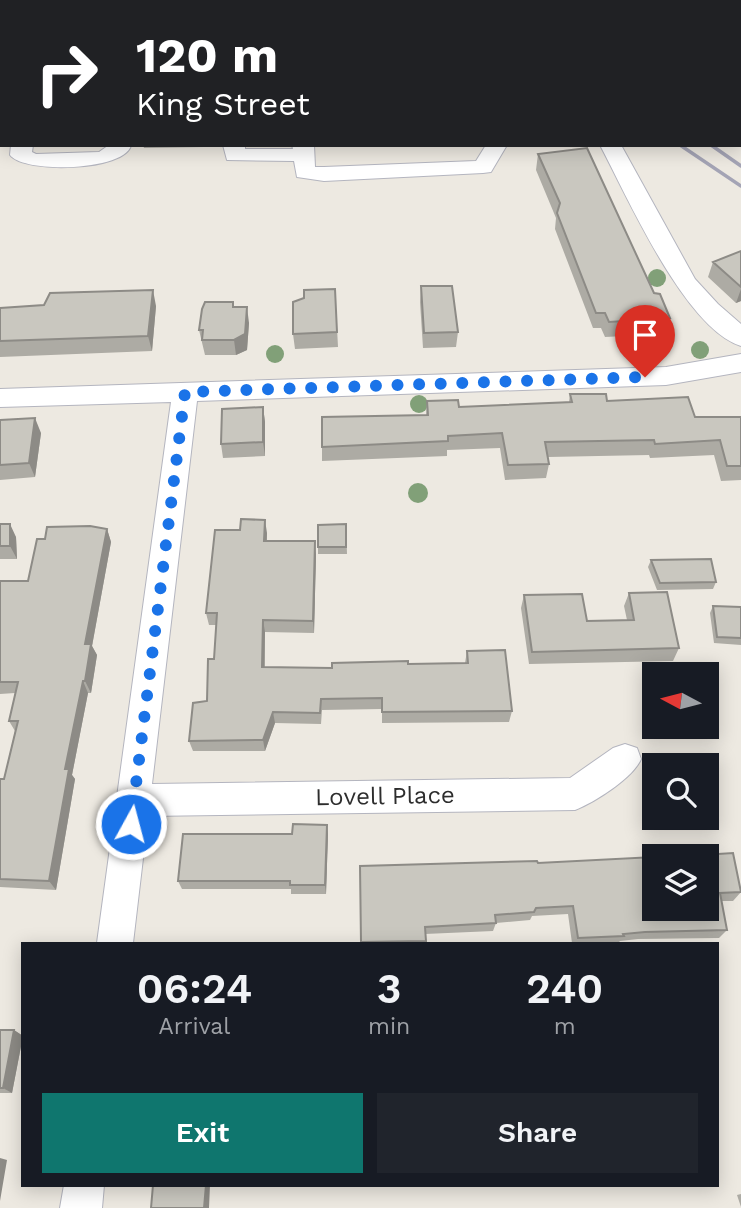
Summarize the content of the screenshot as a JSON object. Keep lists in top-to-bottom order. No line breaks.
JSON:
{"streets":{"street":["Lovell Place"]},"north":"left","page":{"turn":["120 m","King Street"],"eta":["06:24","Arrival","3","min","240","m"],"buttons":["Exit","Share"]}}
